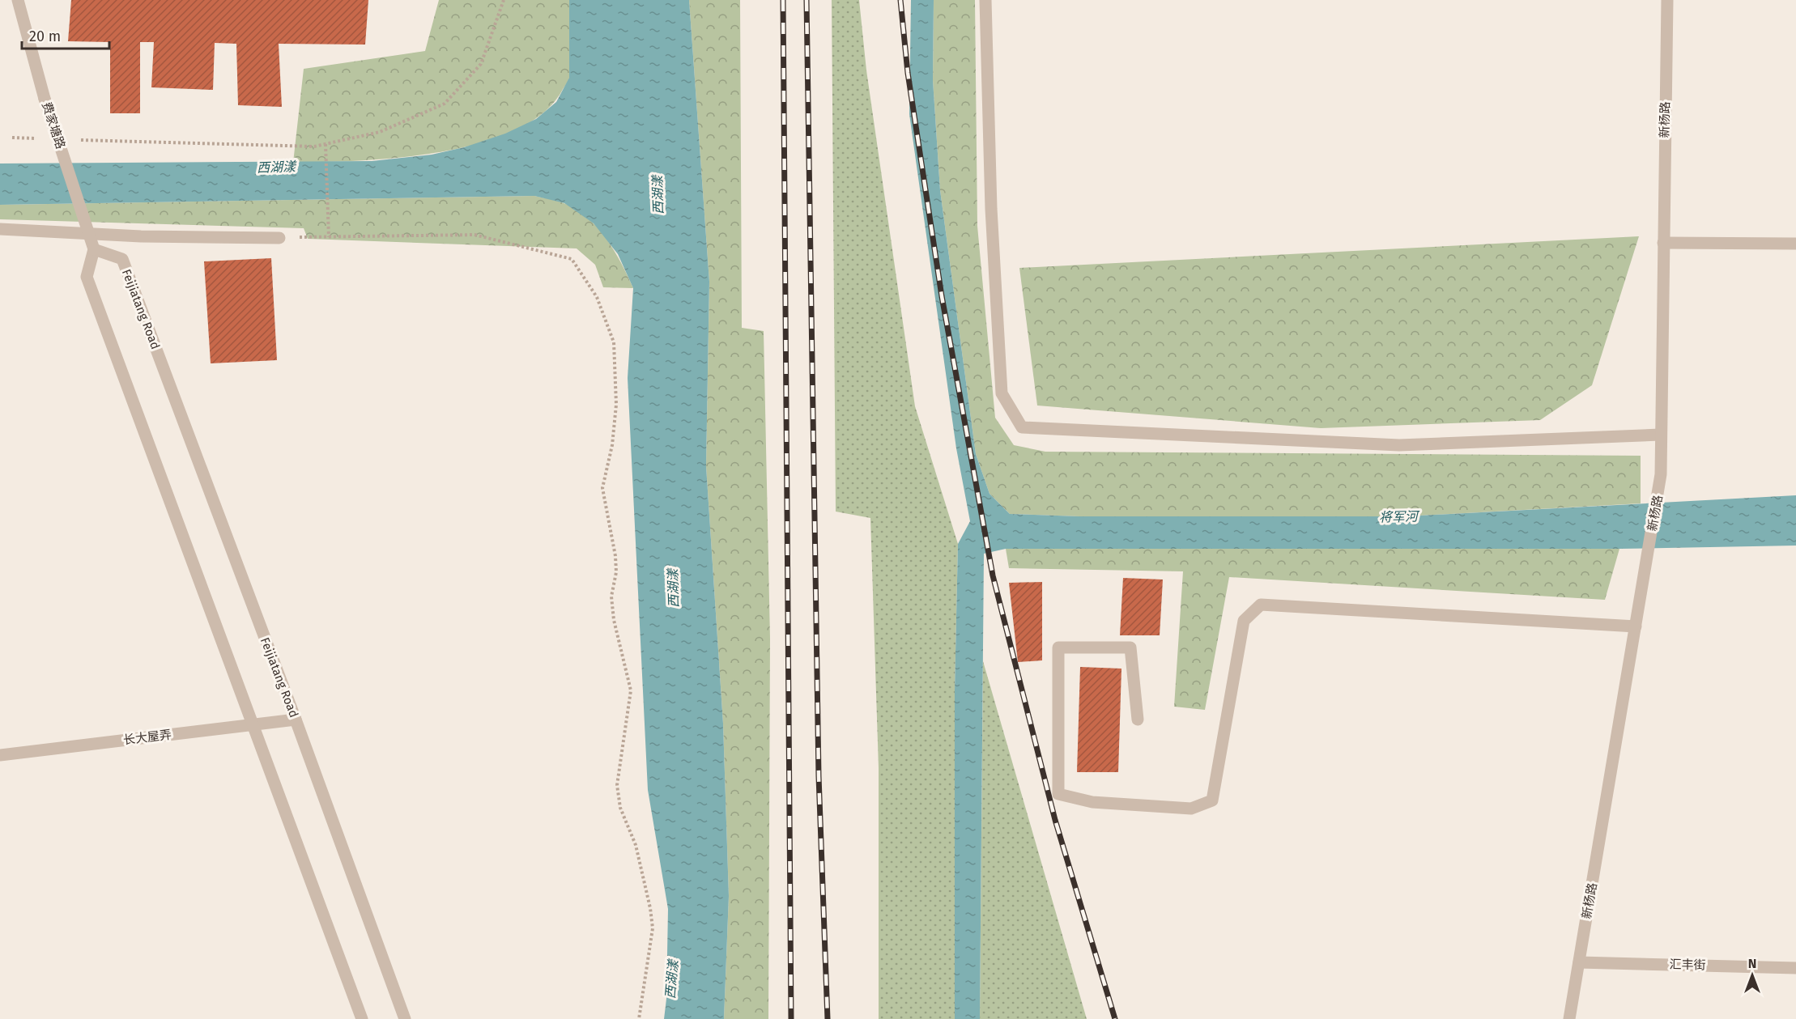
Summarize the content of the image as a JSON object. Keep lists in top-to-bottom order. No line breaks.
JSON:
{"streets":{"street":["新杨路","费家塘路","Feijiatang Road","长大屋弄","汇丰街"]},"crossings":[["新杨路","汇丰街"],["费家塘路","Feijiatang Road"],["Feijiatang Road","长大屋弄"]],"water":["西湖漾","将军河"],"scale_bar":"20 m","north":"top"}
